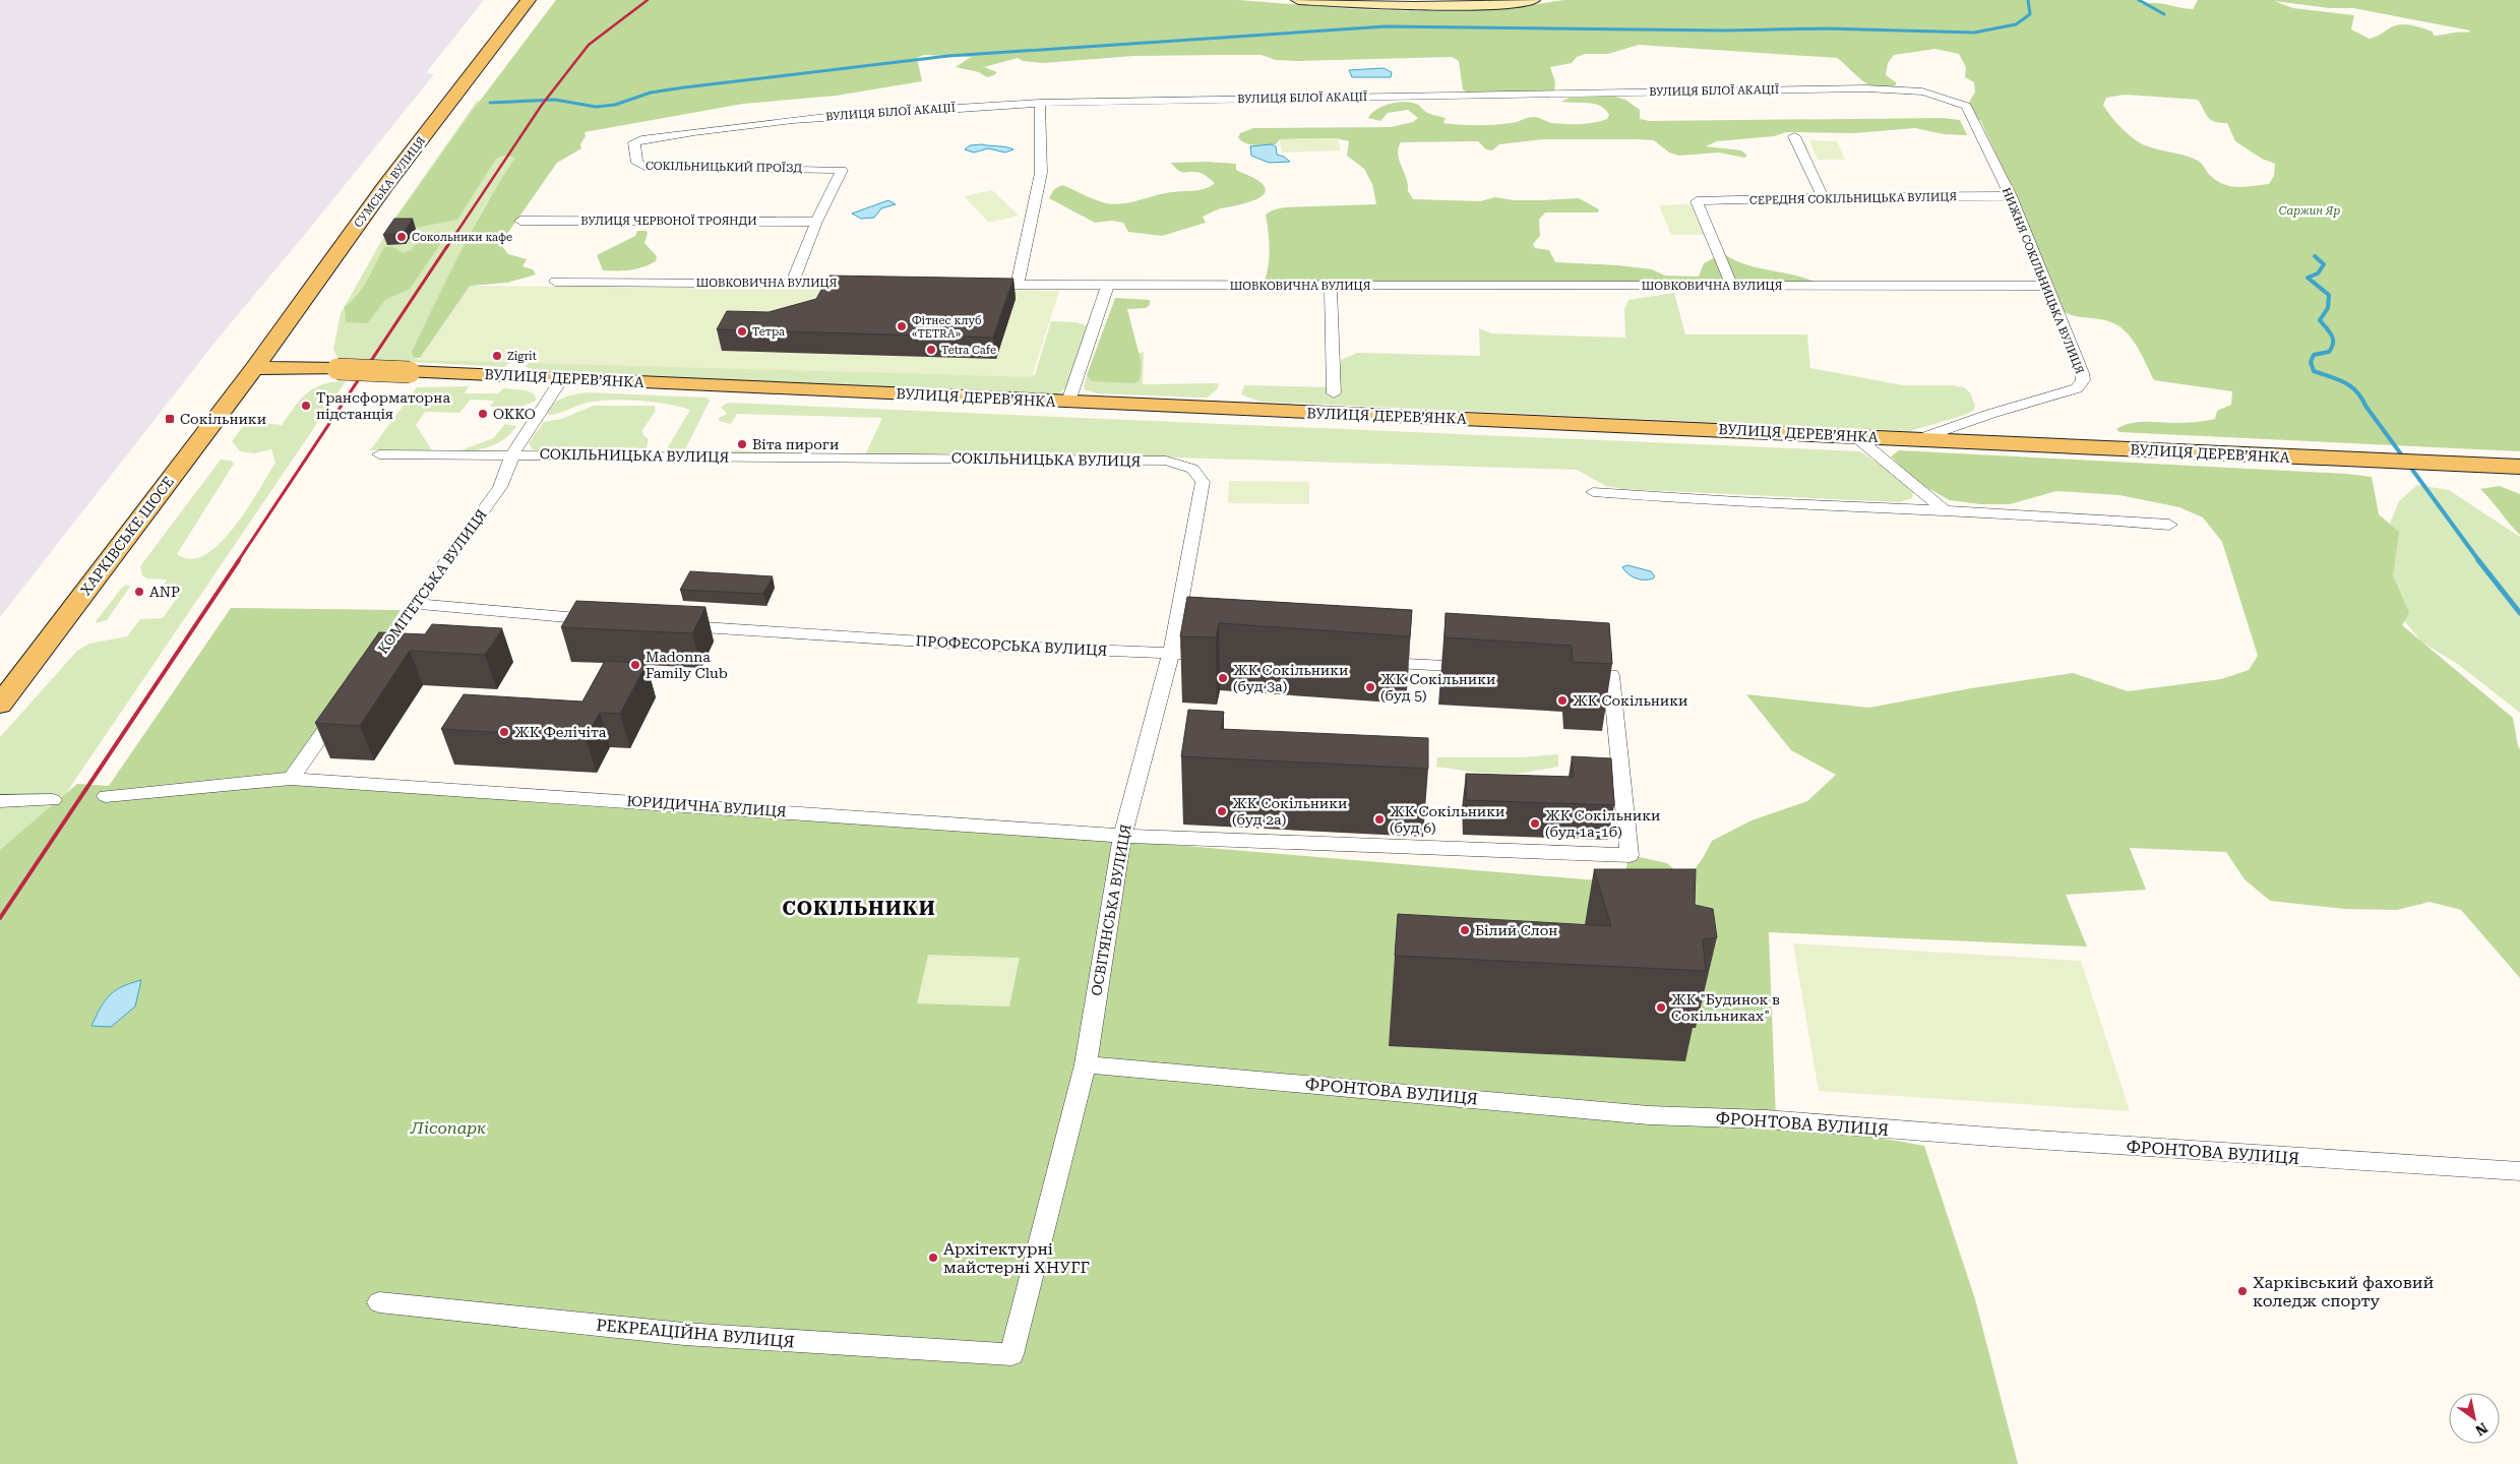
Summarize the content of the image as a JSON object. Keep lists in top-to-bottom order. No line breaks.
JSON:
{"streets":{"main road":["СУМСЬКА ВУЛИЦЯ","ВУЛИЦЯ ДЕРЕВ’ЯНКА","ХАРКІВСЬКЕ ШОСЕ"],"street":["ВУЛИЦЯ БІЛОЇ АКАЦІЇ","СОКІЛЬНИЦЬКИЙ ПРОЇЗД","СЕРЕДНЯ СОКІЛЬНИЦЬКА ВУЛИЦЯ","ВУЛИЦЯ ЧЕРВОНОЇ ТРОЯНДИ","НИЖНЯ СОКІЛЬНИЦЬКА ВУЛИЦЯ","ШОВКОВИЧНА ВУЛИЦЯ","СОКІЛЬНИЦЬКА ВУЛИЦЯ","КОМІТЕТСЬКА ВУЛИЦЯ","ПРОФЕСОРСЬКА ВУЛИЦЯ","ЮРИДИЧНА ВУЛИЦЯ","ОСВІТЯНСЬКА ВУЛИЦЯ","ФРОНТОВА ВУЛИЦЯ","РЕКРЕАЦІЙНА ВУЛИЦЯ"]},"crossings":[["ВУЛИЦЯ БІЛОЇ АКАЦІЇ","СОКІЛЬНИЦЬКИЙ ПРОЇЗД"],["ВУЛИЦЯ БІЛОЇ АКАЦІЇ","НИЖНЯ СОКІЛЬНИЦЬКА ВУЛИЦЯ"],["СОКІЛЬНИЦЬКИЙ ПРОЇЗД","ВУЛИЦЯ ЧЕРВОНОЇ ТРОЯНДИ"],["СУМСЬКА ВУЛИЦЯ","ВУЛИЦЯ ДЕРЕВ’ЯНКА"],["СУМСЬКА ВУЛИЦЯ","ХАРКІВСЬКЕ ШОСЕ"],["СЕРЕДНЯ СОКІЛЬНИЦЬКА ВУЛИЦЯ","НИЖНЯ СОКІЛЬНИЦЬКА ВУЛИЦЯ"],["СЕРЕДНЯ СОКІЛЬНИЦЬКА ВУЛИЦЯ","ШОВКОВИЧНА ВУЛИЦЯ"],["НИЖНЯ СОКІЛЬНИЦЬКА ВУЛИЦЯ","ШОВКОВИЧНА ВУЛИЦЯ"],["НИЖНЯ СОКІЛЬНИЦЬКА ВУЛИЦЯ","ВУЛИЦЯ ДЕРЕВ’ЯНКА"],["ВУЛИЦЯ ДЕРЕВ’ЯНКА","ХАРКІВСЬКЕ ШОСЕ"],["ВУЛИЦЯ ДЕРЕВ’ЯНКА","КОМІТЕТСЬКА ВУЛИЦЯ"],["СОКІЛЬНИЦЬКА ВУЛИЦЯ","КОМІТЕТСЬКА ВУЛИЦЯ"],["СОКІЛЬНИЦЬКА ВУЛИЦЯ","ОСВІТЯНСЬКА ВУЛИЦЯ"],["ПРОФЕСОРСЬКА ВУЛИЦЯ","ОСВІТЯНСЬКА ВУЛИЦЯ"],["ЮРИДИЧНА ВУЛИЦЯ","ОСВІТЯНСЬКА ВУЛИЦЯ"],["ОСВІТЯНСЬКА ВУЛИЦЯ","ФРОНТОВА ВУЛИЦЯ"],["ОСВІТЯНСЬКА ВУЛИЦЯ","РЕКРЕАЦІЙНА ВУЛИЦЯ"]],"districts":["СОКІЛЬНИКИ"],"parks":["Саржин Яр","Лісопарк"],"places":{"other":["Сокольники кафе","Фітнес клуб «TETRA»","Тетра","Tetra Cafe","Zigrit","Трансформаторна підстанція","ОККО","Віта пироги","ANP","Madonna Family Club","ЖК Сокільники (буд 3а)","ЖК Сокільники (буд 5)","ЖК Сокільники","ЖК Фелічіта","ЖК Сокільники (буд 2а)","ЖК Сокільники (буд 6)","ЖК Сокільники (буд 1а-1б)","Білий Слон","ЖК \"Будинок в Сокільниках\"","Архітектурні майстерні ХНУГГ","Харківський фаховий коледж спорту"],"transit":["Сокільники"]},"north":"bottom right"}
